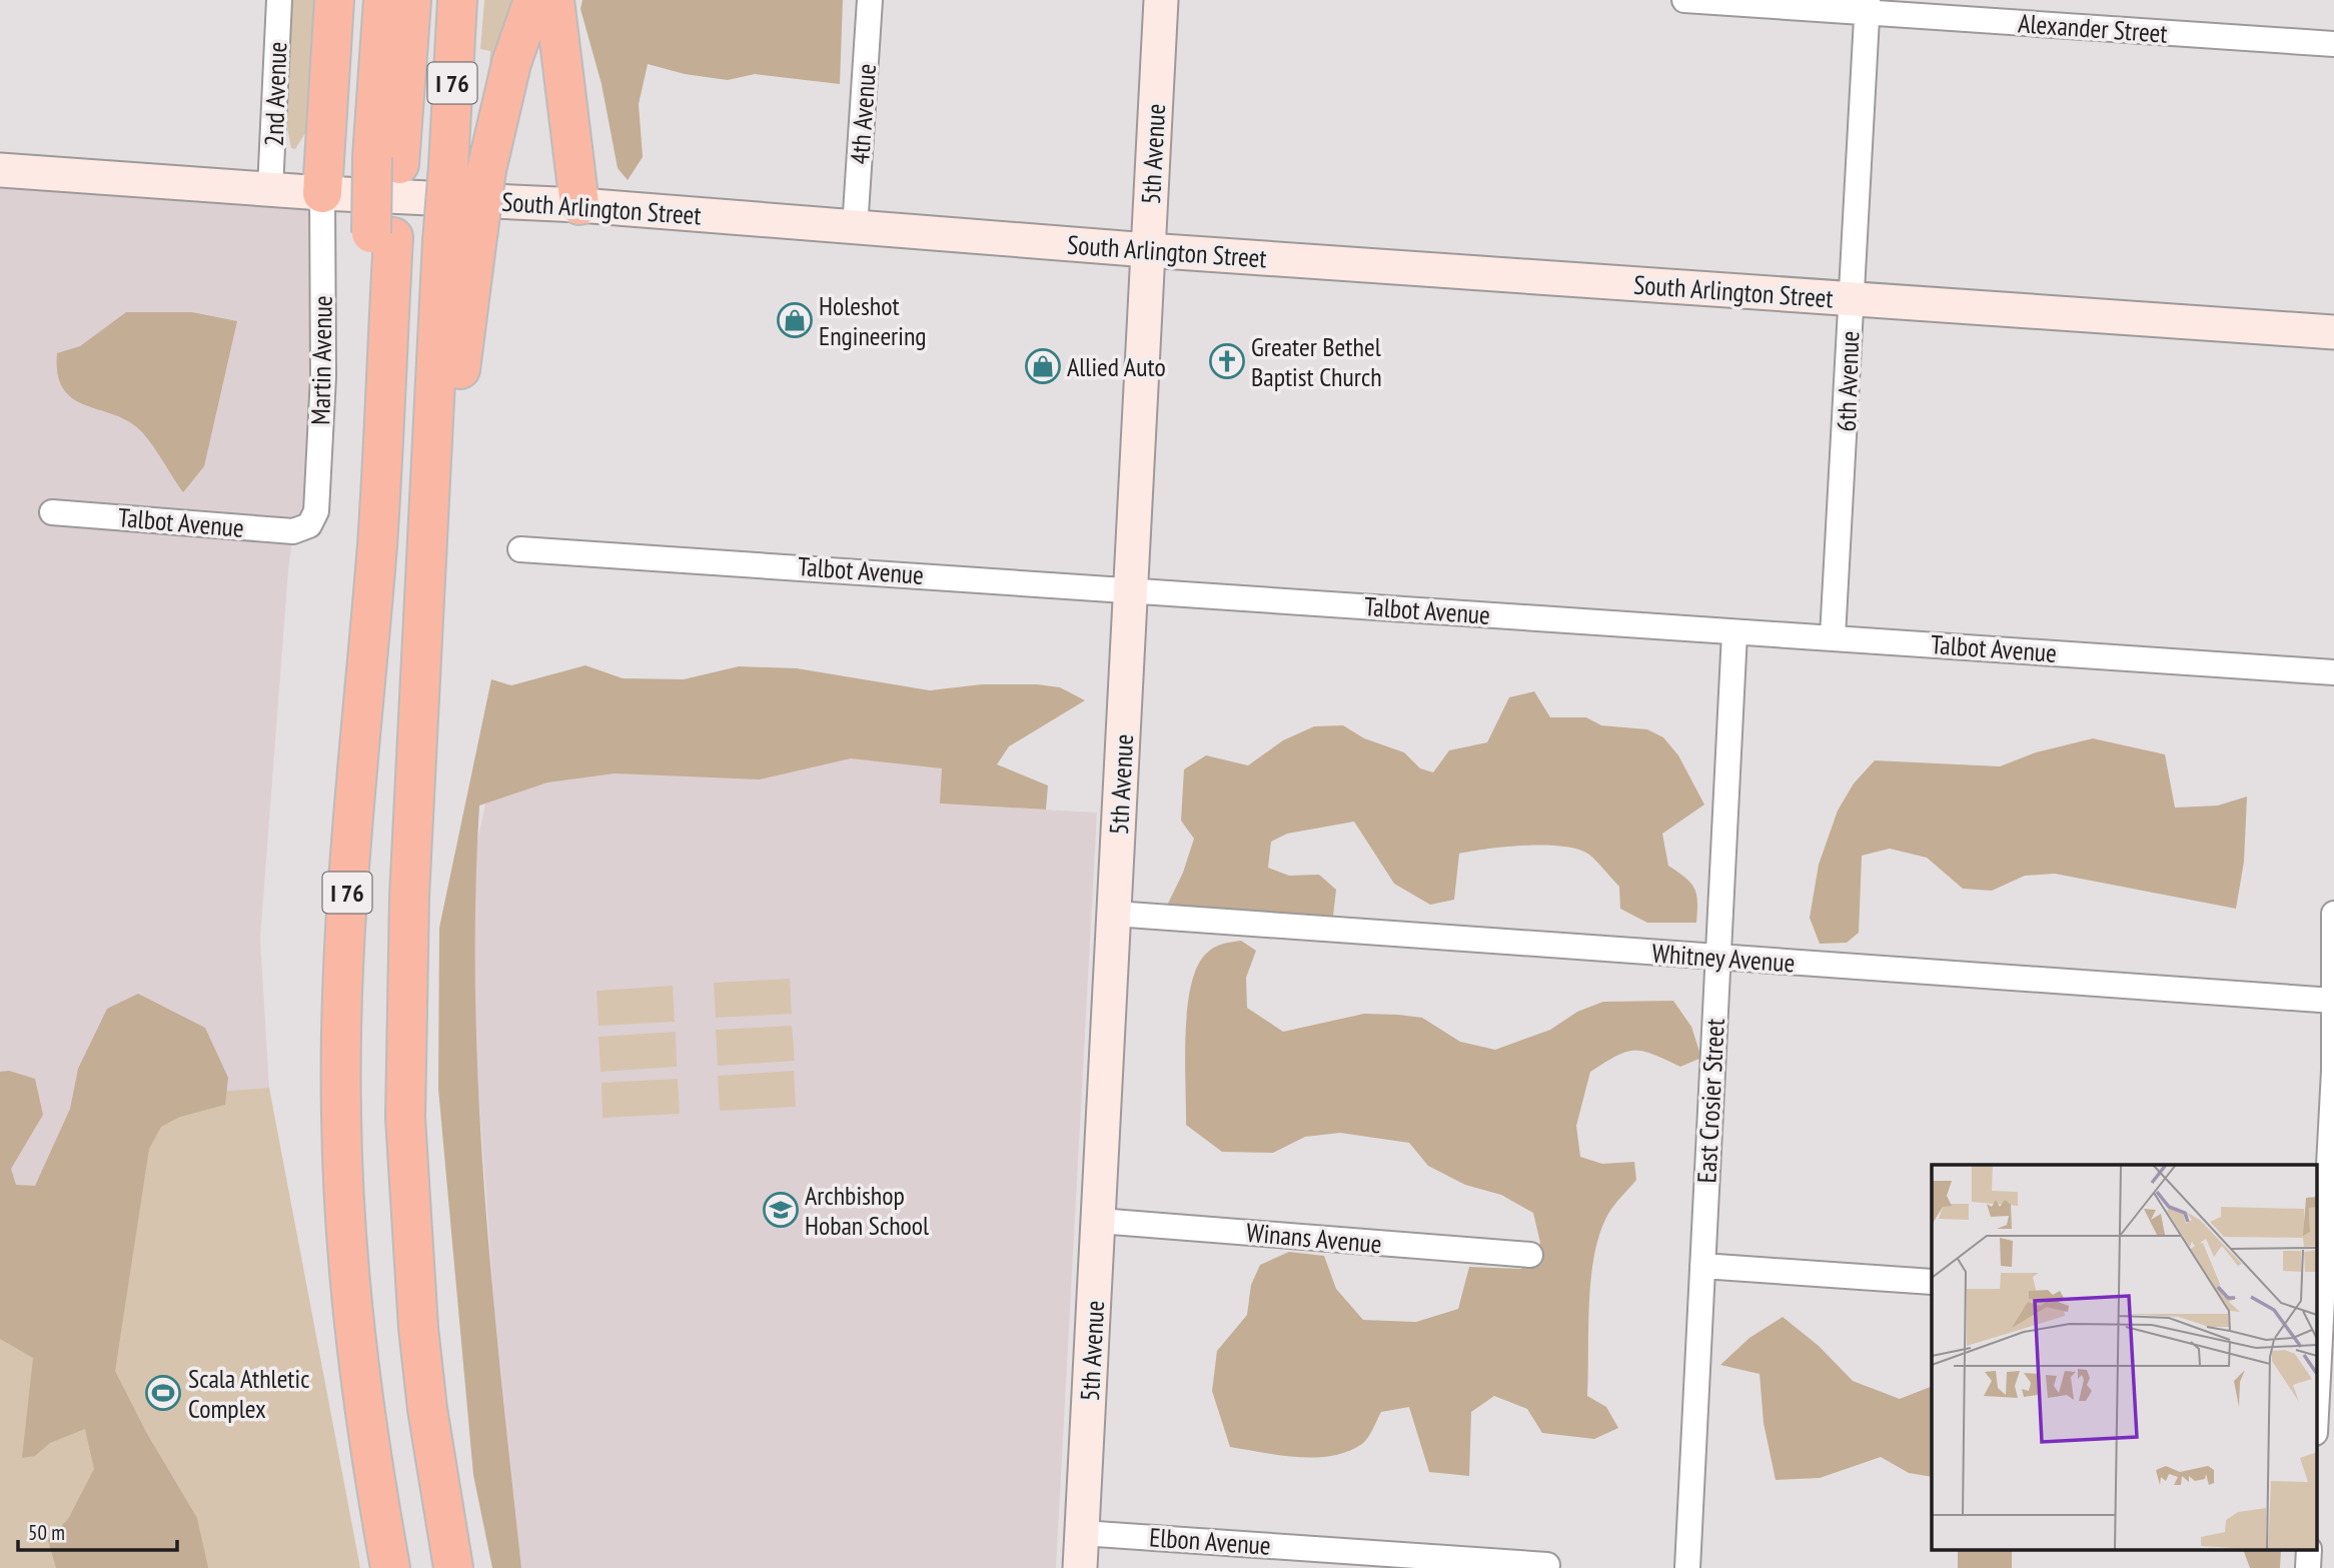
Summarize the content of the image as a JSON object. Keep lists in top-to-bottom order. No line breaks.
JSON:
{"streets":{"highway":["I 76"],"main road":["5th Avenue","South Arlington Street"],"street":["Alexander Street","2nd Avenue","4th Avenue","Martin Avenue","6th Avenue","Talbot Avenue","Whitney Avenue","East Crosier Street","Winans Avenue","Elbon Avenue"]},"crossings":[["Alexander Street","6th Avenue"],["2nd Avenue","South Arlington Street"],["4th Avenue","South Arlington Street"],["5th Avenue","South Arlington Street"],["5th Avenue","Talbot Avenue"],["5th Avenue","Whitney Avenue"],["5th Avenue","Winans Avenue"],["5th Avenue","Elbon Avenue"],["South Arlington Street","Martin Avenue"],["South Arlington Street","6th Avenue"],["Martin Avenue","Talbot Avenue"],["6th Avenue","Talbot Avenue"],["Talbot Avenue","East Crosier Street"],["Whitney Avenue","East Crosier Street"]],"places":{"shop":["Holeshot Engineering","Allied Auto"],"church":["Greater Bethel Baptist Church"],"school or university":["Archbishop Hoban School"],"sports":["Scala Athletic Complex"]},"scale_bar":"50 m"}
